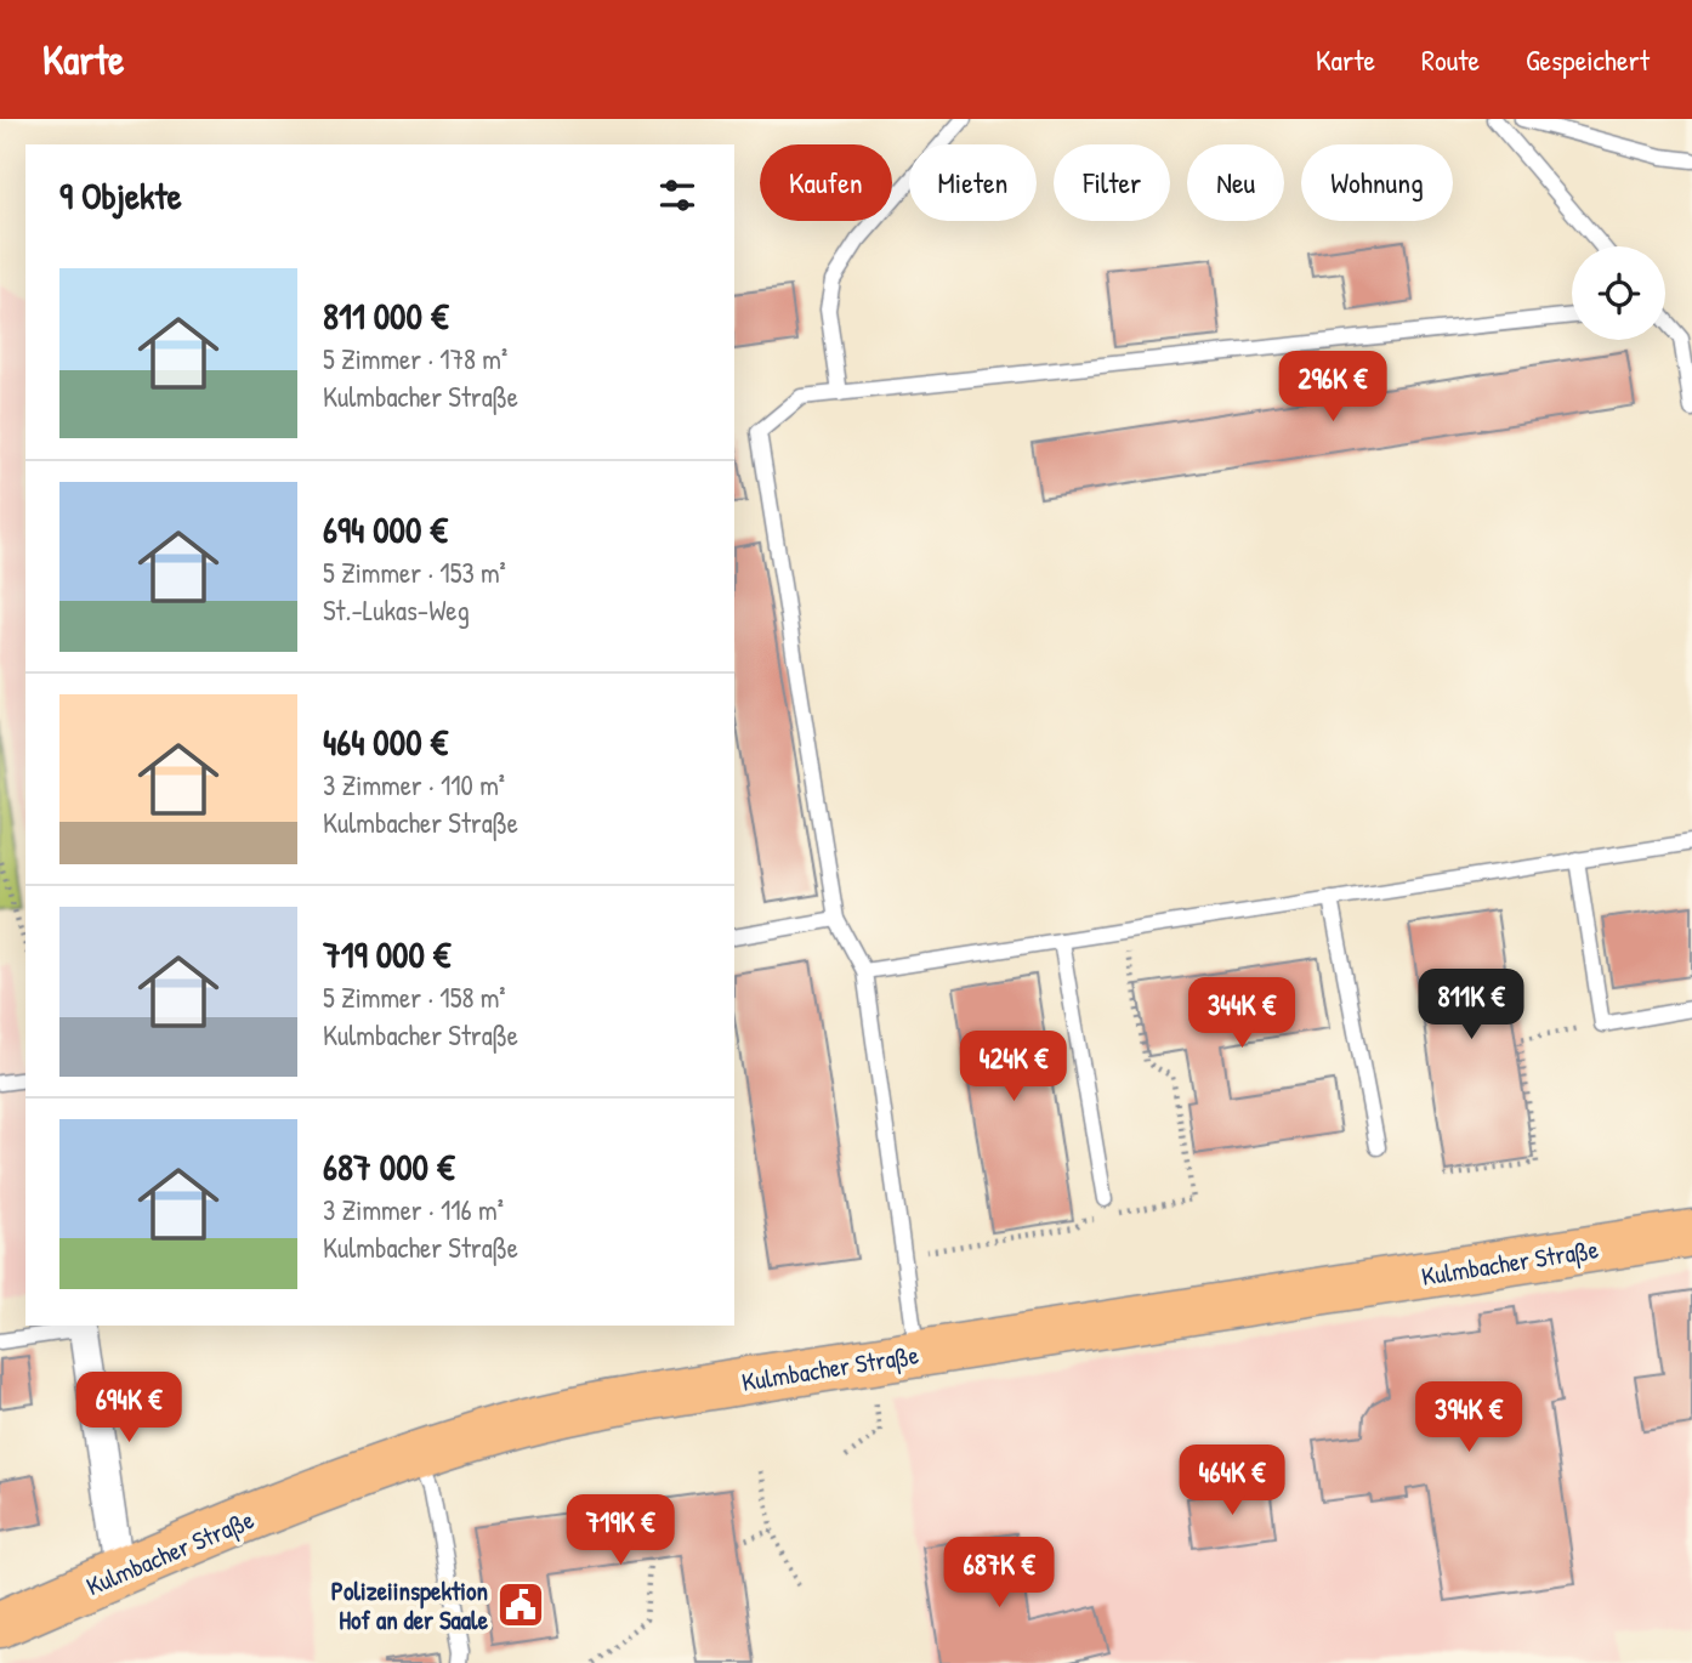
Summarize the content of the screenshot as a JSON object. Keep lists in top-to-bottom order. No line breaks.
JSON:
{"streets":{"main road":["Kulmbacher Straße"]},"places":{"public building":["Polizeiinspektion Hof an der Saale"]},"page":{"header":"Karte","nav":["Karte","Route","Gespeichert"],"chip":["Kaufen","Mieten","Filter","Neu","Wohnung"],"heading":"9 Objekte","list":[{"name":"811 000 €","note":"5 Zimmer · 178 m² · Kulmbacher Straße"},{"name":"694 000 €","note":"5 Zimmer · 153 m² · St.-Lukas-Weg"},{"name":"464 000 €","note":"3 Zimmer · 110 m² · Kulmbacher Straße"},{"name":"719 000 €","note":"5 Zimmer · 158 m² · Kulmbacher Straße"},{"name":"687 000 €","note":"3 Zimmer · 116 m² · Kulmbacher Straße"}],"price":["296K €","811K €","344K €","424K €","694K €","394K €","464K €","719K €","687K €"]}}
